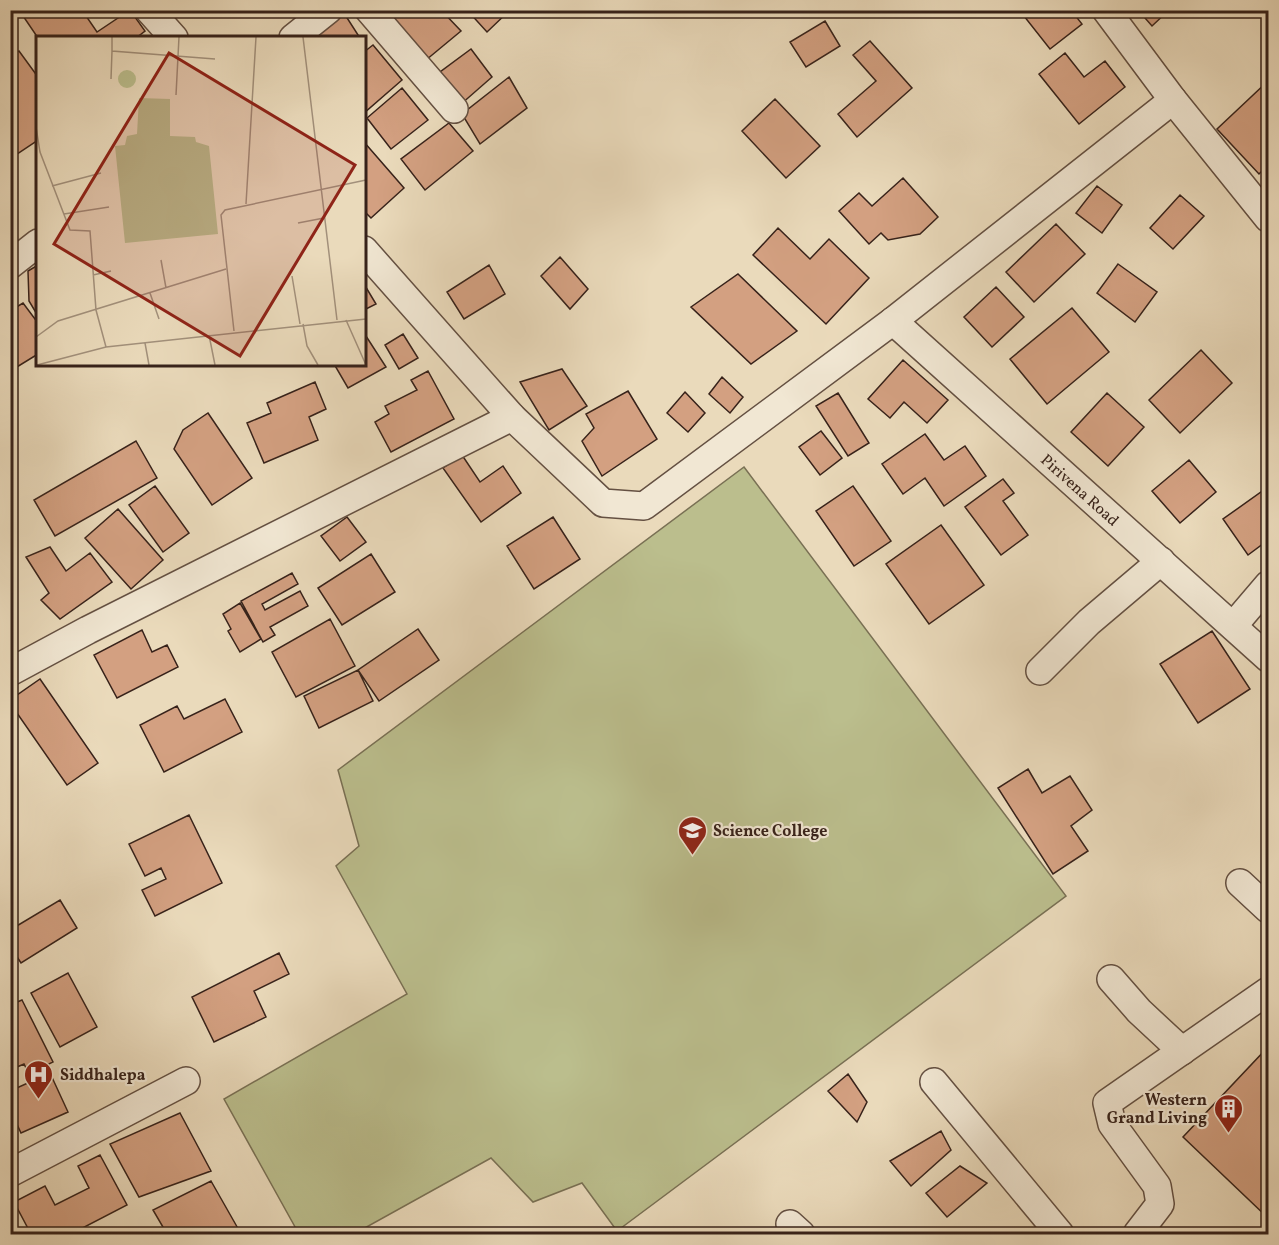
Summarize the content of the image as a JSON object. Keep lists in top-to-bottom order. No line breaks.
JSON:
{"streets":{"street":["Pirivena Road"]},"places":{"school or university":["Science College"],"hospital":["Siddhalepa"],"building":["Western Grand Living"]}}
